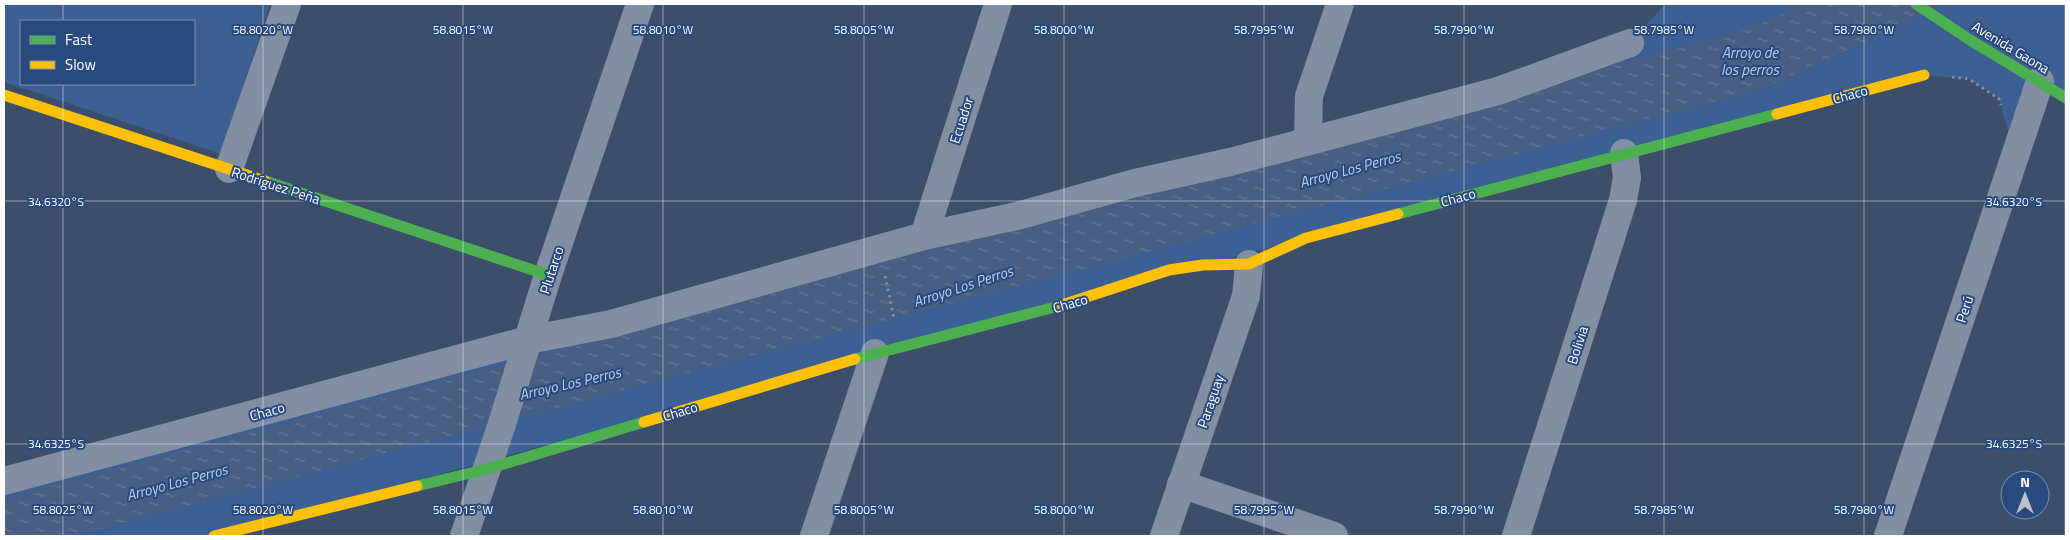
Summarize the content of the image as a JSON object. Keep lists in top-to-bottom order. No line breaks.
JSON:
{"streets":{"street":["Avenida Gaona","Chaco","Ecuador","Rodríguez Peña","Plutarco","Perú","Bolivia","Paraguay"]},"crossings":[["Avenida Gaona","Perú"],["Chaco","Ecuador"],["Chaco","Plutarco"],["Chaco","Bolivia"],["Chaco","Paraguay"],["Rodríguez Peña","Plutarco"]],"water":["Arroyo de los perros","Arroyo Los Perros"],"legend":["Fast","Slow"],"north":"top","coordinates":["58.8020°W","58.8015°W","58.8010°W","58.8005°W","58.8000°W","58.7995°W","58.7990°W","58.7985°W","58.7980°W","34.6320°S","34.6325°S","58.8025°W"]}
